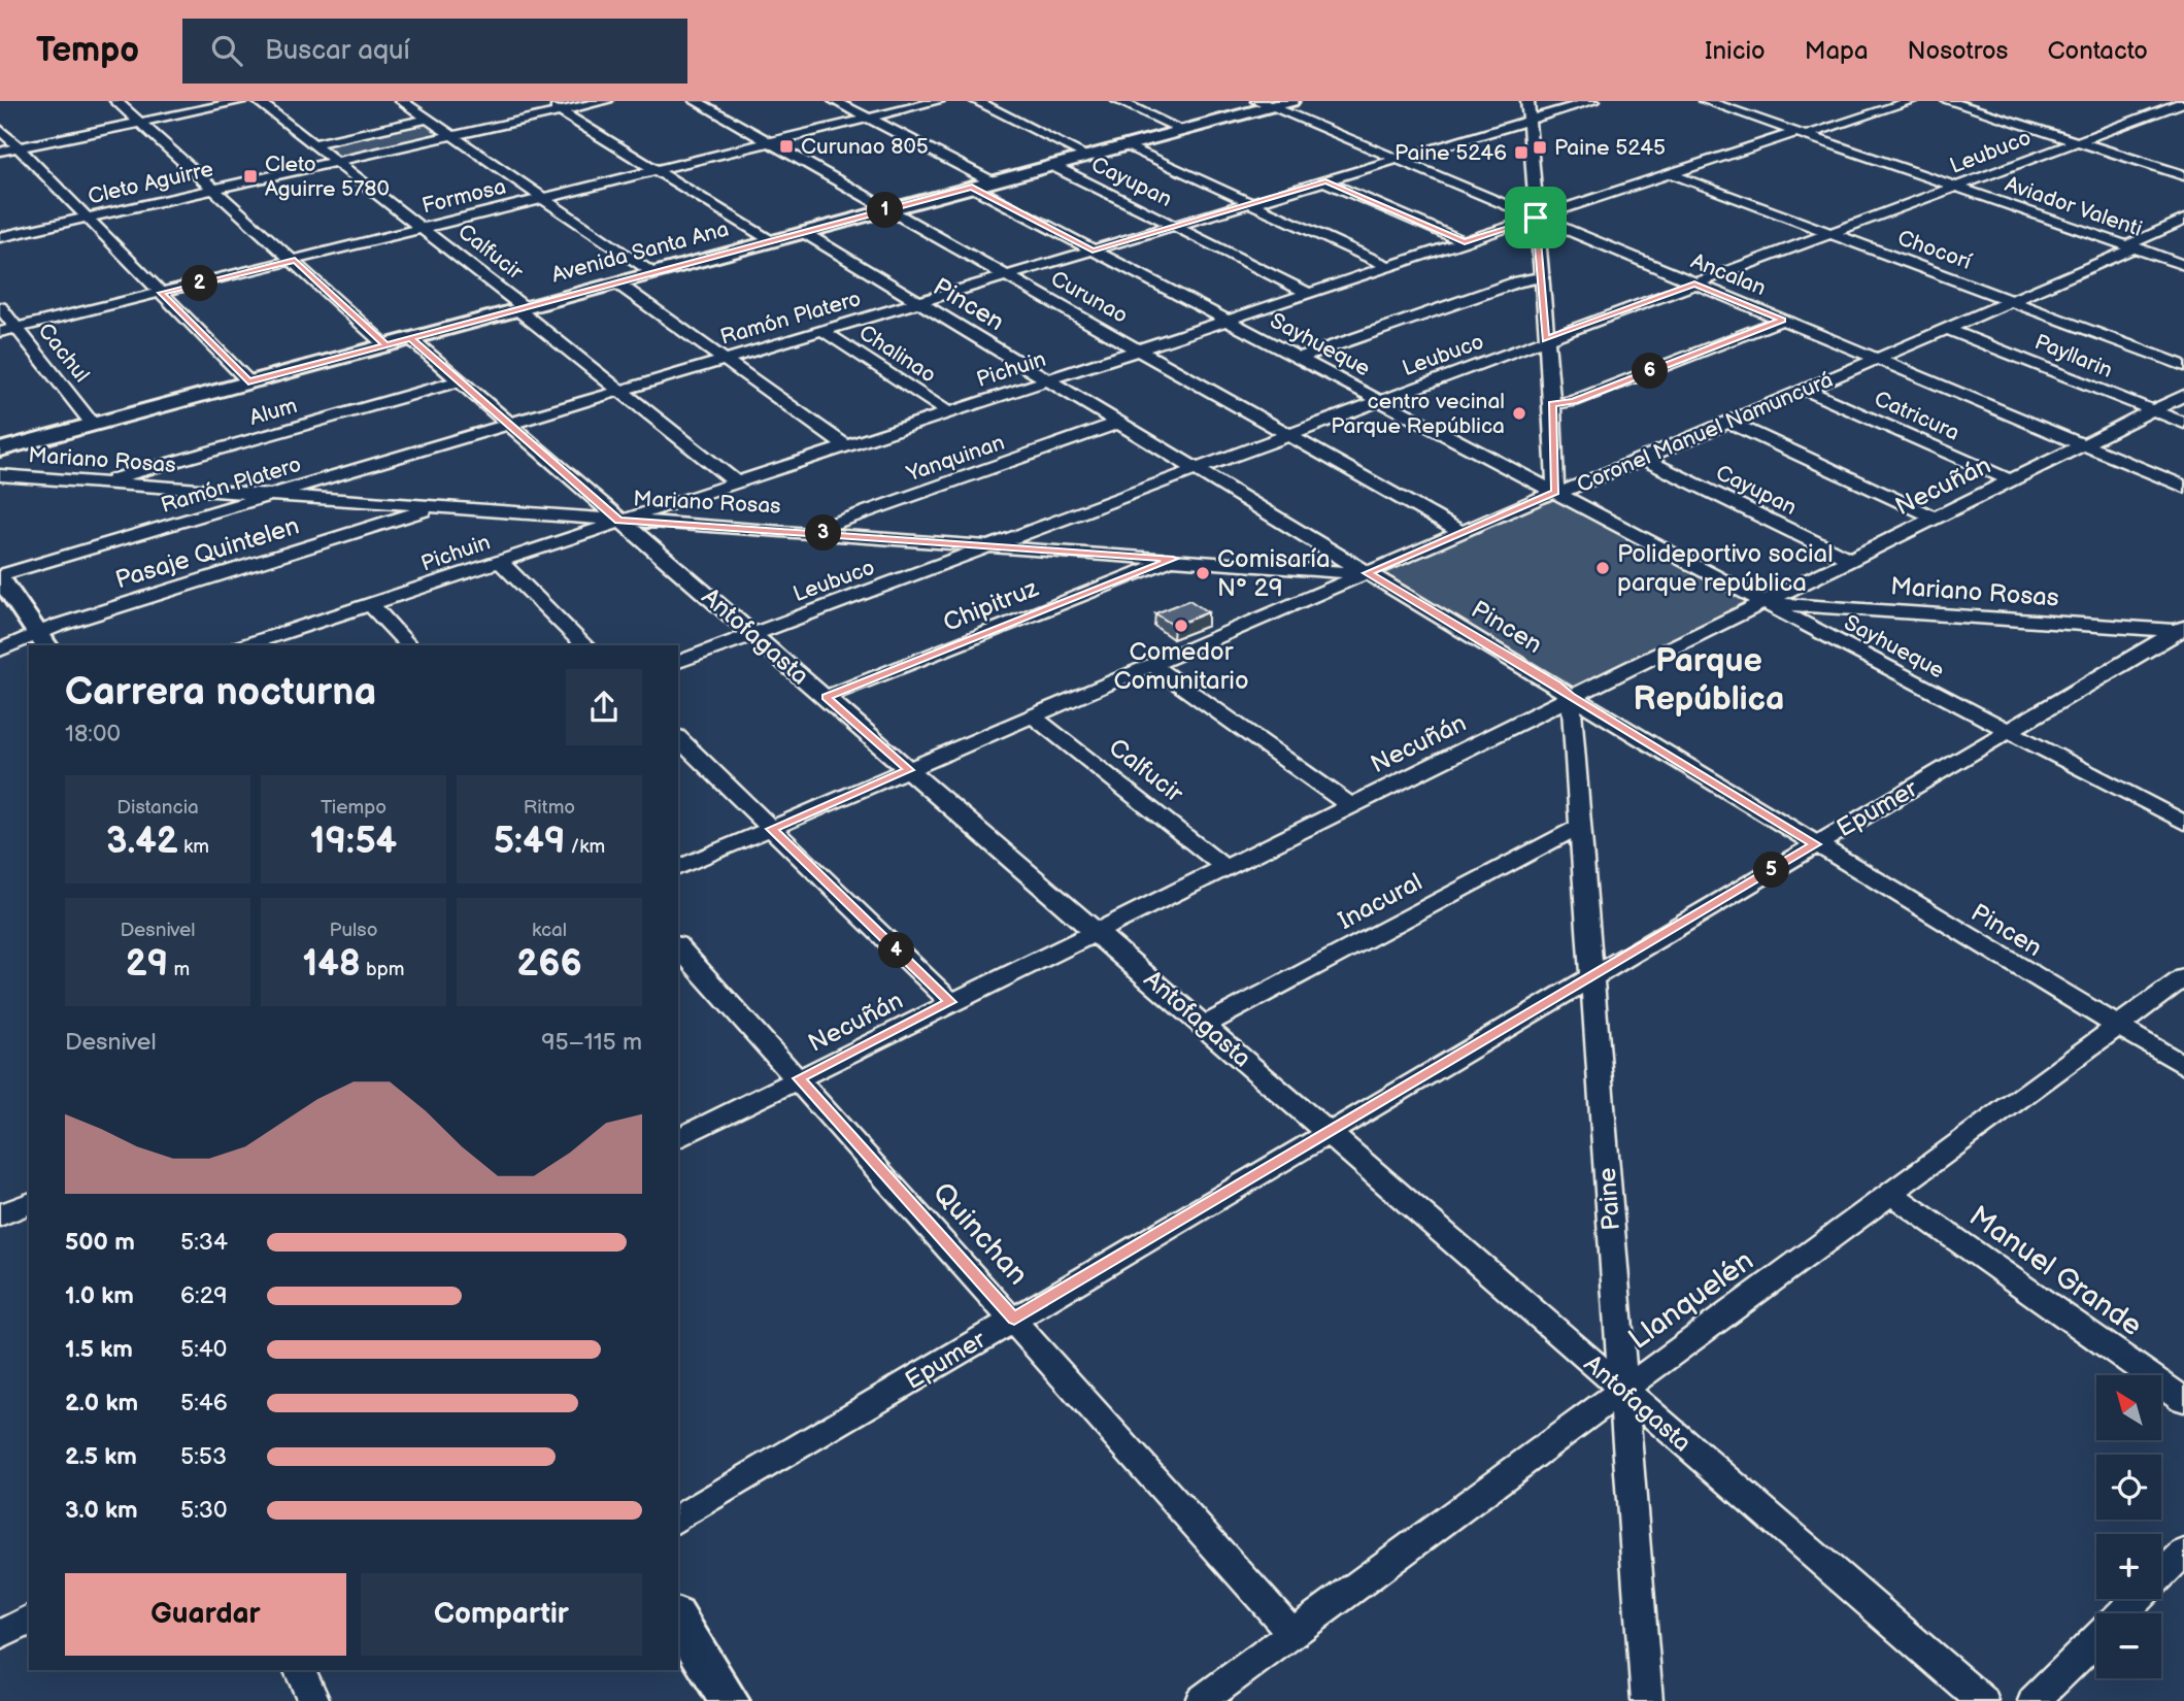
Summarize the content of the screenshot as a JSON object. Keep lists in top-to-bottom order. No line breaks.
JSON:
{"streets":{"main road":["Avenida Santa Ana"],"street":["Leubuco","Cayupan","Cleto Aguirre","Formosa","Aviador Valenti","Chocorí","Calfucir","Ancalan","Curunao","Pincen","Ramón Platero","Sayhueque","Cachul","Chalinao","Payllarin","Pichuin","Alum","Catricura","Coronel Manuel Namuncurá","Yanquinan","Mariano Rosas","Necuñán","Pasaje Quintelen","Chipitruz","Antofagasta","Epumer","Inacural","Paine","Quinchan","Manuel Grande","Llanquelén"]},"crossings":[["Leubuco","Aviador Valenti"],["Leubuco","Chocorí"],["Leubuco","Ancalan"],["Leubuco","Curunao"],["Leubuco","Pincen"],["Leubuco","Sayhueque"],["Leubuco","Mariano Rosas"],["Leubuco","Antofagasta"],["Cayupan","Avenida Santa Ana"],["Cayupan","Ramón Platero"],["Cayupan","Pichuin"],["Cayupan","Coronel Manuel Namuncurá"],["Cayupan","Necuñán"],["Cleto Aguirre","Calfucir"],["Formosa","Calfucir"],["Formosa","Curunao"],["Formosa","Cachul"],["Aviador Valenti","Pichuin"],["Aviador Valenti","Coronel Manuel Namuncurá"],["Chocorí","Pichuin"],["Chocorí","Coronel Manuel Namuncurá"],["Calfucir","Avenida Santa Ana"],["Calfucir","Ramón Platero"],["Calfucir","Pichuin"],["Calfucir","Coronel Manuel Namuncurá"],["Calfucir","Necuñán"],["Avenida Santa Ana","Ancalan"],["Avenida Santa Ana","Curunao"],["Avenida Santa Ana","Pincen"],["Avenida Santa Ana","Sayhueque"],["Avenida Santa Ana","Cachul"],["Avenida Santa Ana","Antofagasta"],["Ancalan","Ramón Platero"],["Ancalan","Pichuin"],["Ancalan","Coronel Manuel Namuncurá"],["Ancalan","Necuñán"],["Curunao","Ramón Platero"],["Curunao","Pichuin"],["Curunao","Coronel Manuel Namuncurá"],["Pincen","Ramón Platero"],["Pincen","Pichuin"],["Pincen","Coronel Manuel Namuncurá"],["Pincen","Yanquinan"],["Pincen","Mariano Rosas"],["Pincen","Necuñán"],["Pincen","Epumer"],["Pincen","Paine"],["Pincen","Llanquelén"],["Ramón Platero","Sayhueque"],["Ramón Platero","Chalinao"],["Ramón Platero","Mariano Rosas"],["Ramón Platero","Antofagasta"],["Sayhueque","Pichuin"],["Sayhueque","Coronel Manuel Namuncurá"],["Sayhueque","Mariano Rosas"],["Sayhueque","Necuñán"],["Sayhueque","Epumer"],["Chalinao","Pichuin"],["Payllarin","Coronel Manuel Namuncurá"],["Payllarin","Necuñán"],["Pichuin","Mariano Rosas"],["Pichuin","Antofagasta"],["Alum","Mariano Rosas"],["Alum","Antofagasta"],["Catricura","Coronel Manuel Namuncurá"],["Catricura","Necuñán"],["Coronel Manuel Namuncurá","Mariano Rosas"],["Coronel Manuel Namuncurá","Antofagasta"],["Yanquinan","Mariano Rosas"],["Mariano Rosas","Necuñán"],["Mariano Rosas","Pasaje Quintelen"],["Mariano Rosas","Chipitruz"],["Mariano Rosas","Antofagasta"],["Mariano Rosas","Epumer"],["Necuñán","Antofagasta"],["Necuñán","Paine"],["Necuñán","Quinchan"],["Chipitruz","Antofagasta"],["Antofagasta","Epumer"],["Antofagasta","Inacural"],["Antofagasta","Paine"],["Antofagasta","Llanquelén"],["Epumer","Paine"],["Epumer","Quinchan"],["Inacural","Paine"],["Paine","Llanquelén"],["Quinchan","Llanquelén"],["Manuel Grande","Llanquelén"]],"districts":["Parque República"],"places":{"transit":["Curunao 805","Paine 5245","Paine 5246","Cleto Aguirre 5780"],"other":["centro vecinal Parque República","Polideportivo social parque república","Comisaría N° 29","Comedor Comunitario"]},"north":"top left","page":{"header":"Tempo","search":"Buscar aquí","nav":["Inicio","Mapa","Nosotros","Contacto"],"pins":["1","2","6","3","5","4"],"heading":["Carrera nocturna","18:00"],"stats":[["Distancia","3.42 km"],["Tiempo","19:54"],["Ritmo","5:49 /km"],["Desnivel","29 m"],["Pulso","148 bpm"],["kcal","266"]],"chart":["Desnivel","95–115 m"],"list":[{"name":"500 m","note":"5:34"},{"name":"1.0 km","note":"6:29"},{"name":"1.5 km","note":"5:40"},{"name":"2.0 km","note":"5:46"},{"name":"2.5 km","note":"5:53"},{"name":"3.0 km","note":"5:30"}],"map_buttons":["+","−"],"buttons":["Guardar","Compartir"]}}
